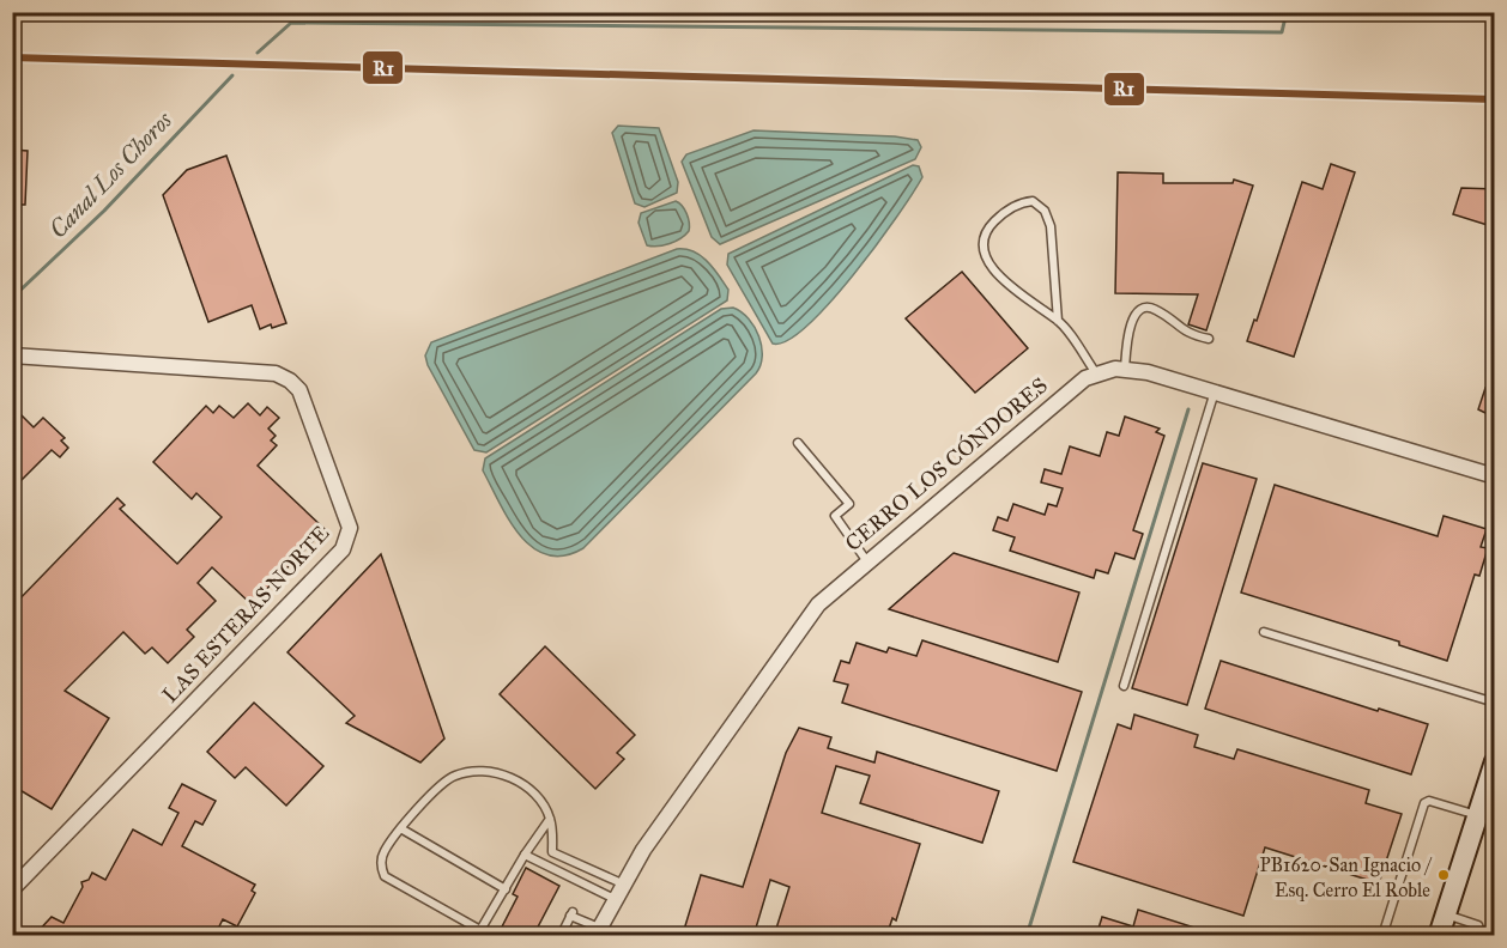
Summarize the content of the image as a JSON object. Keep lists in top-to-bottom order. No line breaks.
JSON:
{"streets":{"street":["CERRO LOS CÓNDORES","LAS ESTERAS NORTE"]},"water":["Canal Los Choros"],"places":["PB1620-San Ignacio / Esq. Cerro El Roble"],"lines":["transit line R1"]}
